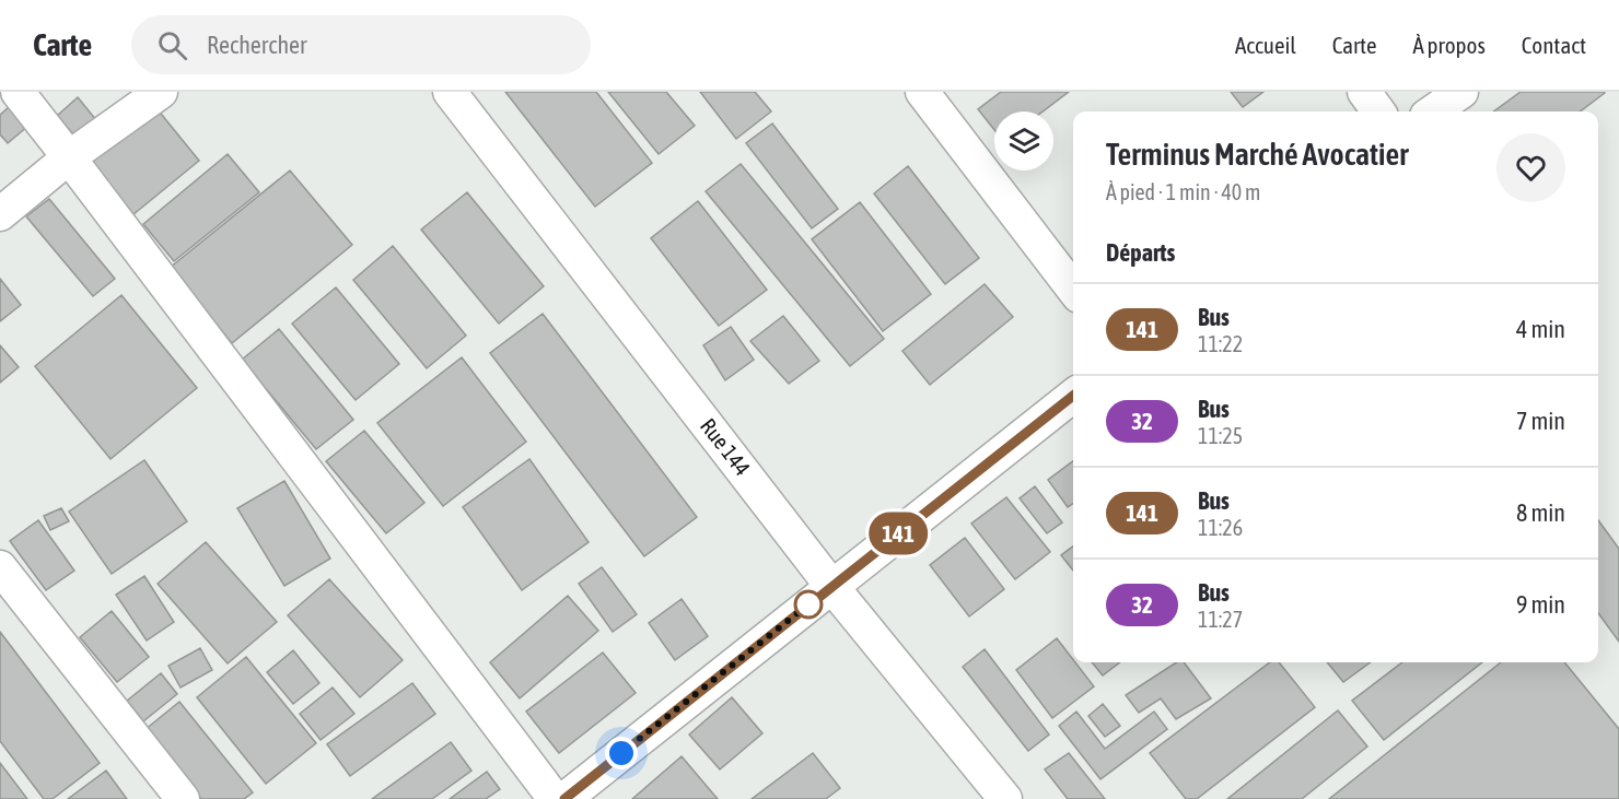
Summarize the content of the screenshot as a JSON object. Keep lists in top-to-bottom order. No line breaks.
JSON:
{"streets":{"street":["Rue 144"]},"lines":["bus line 141"],"page":{"header":"Carte","search":"Rechercher","nav":["Accueil","Carte","À propos","Contact"],"on_map":"141","heading":[["Terminus Marché Avocatier","À pied · 1 min · 40 m"],"Départs"],"list":[{"mark":"141","name":"Bus","note":"11:22","value":"4 min"},{"mark":"32","name":"Bus","note":"11:25","value":"7 min"},{"mark":"141","name":"Bus","note":"11:26","value":"8 min"},{"mark":"32","name":"Bus","note":"11:27","value":"9 min"}]}}
